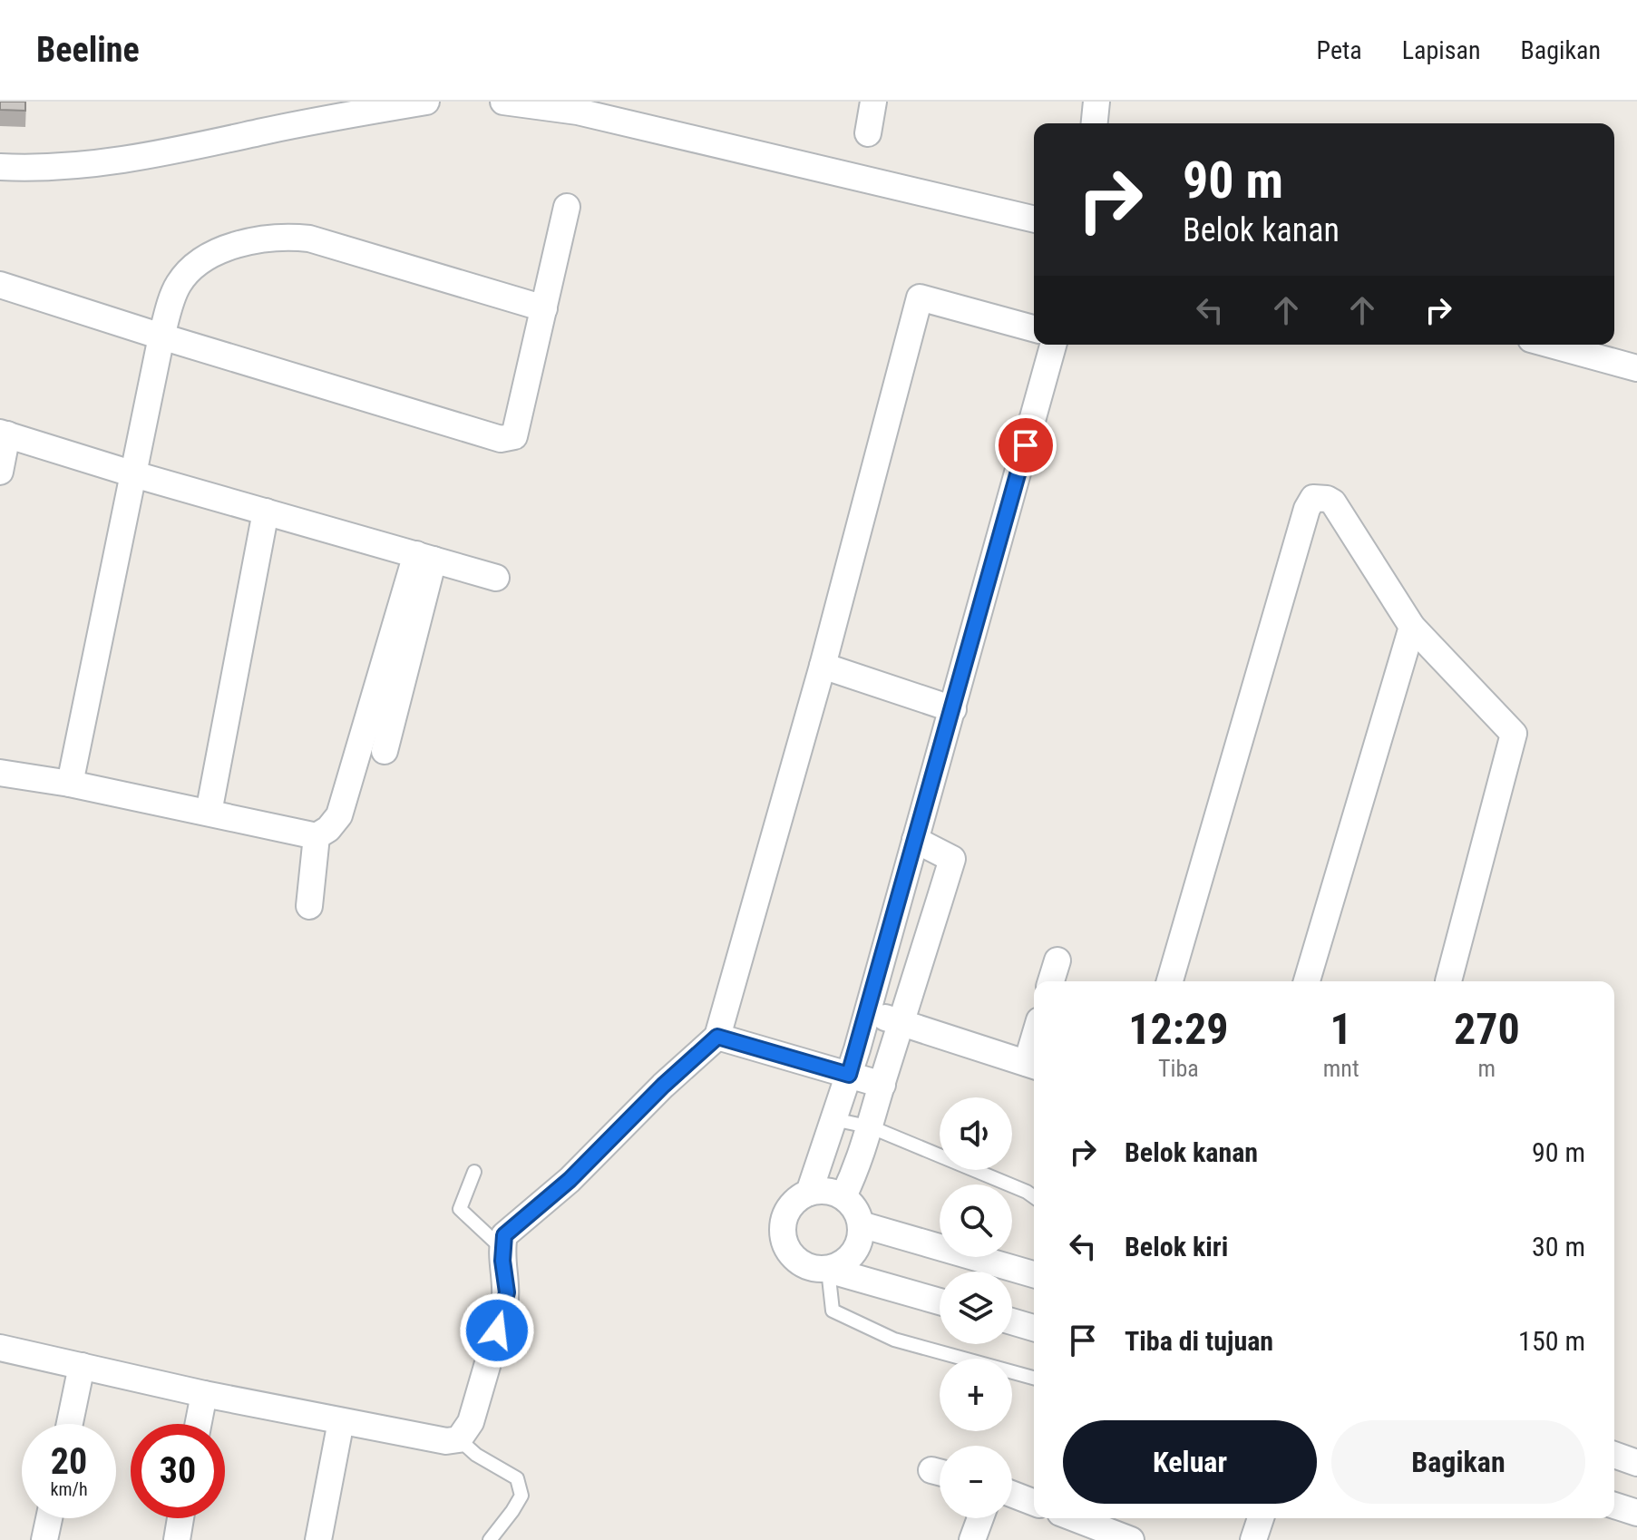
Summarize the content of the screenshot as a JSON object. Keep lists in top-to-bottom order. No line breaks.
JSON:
{"page":{"header":"Beeline","nav":["Peta","Lapisan","Bagikan"],"turn":["90 m","Belok kanan"],"eta":["12:29","Tiba","1","mnt","270","m"],"map_buttons":["+","−"],"list":[{"name":"Belok kanan","value":"90 m"},{"name":"Belok kiri","value":"30 m"},{"name":"Tiba di tujuan","value":"150 m"}],"buttons":["Keluar","Bagikan"],"speed":"20 km/h","limit":"30"}}
